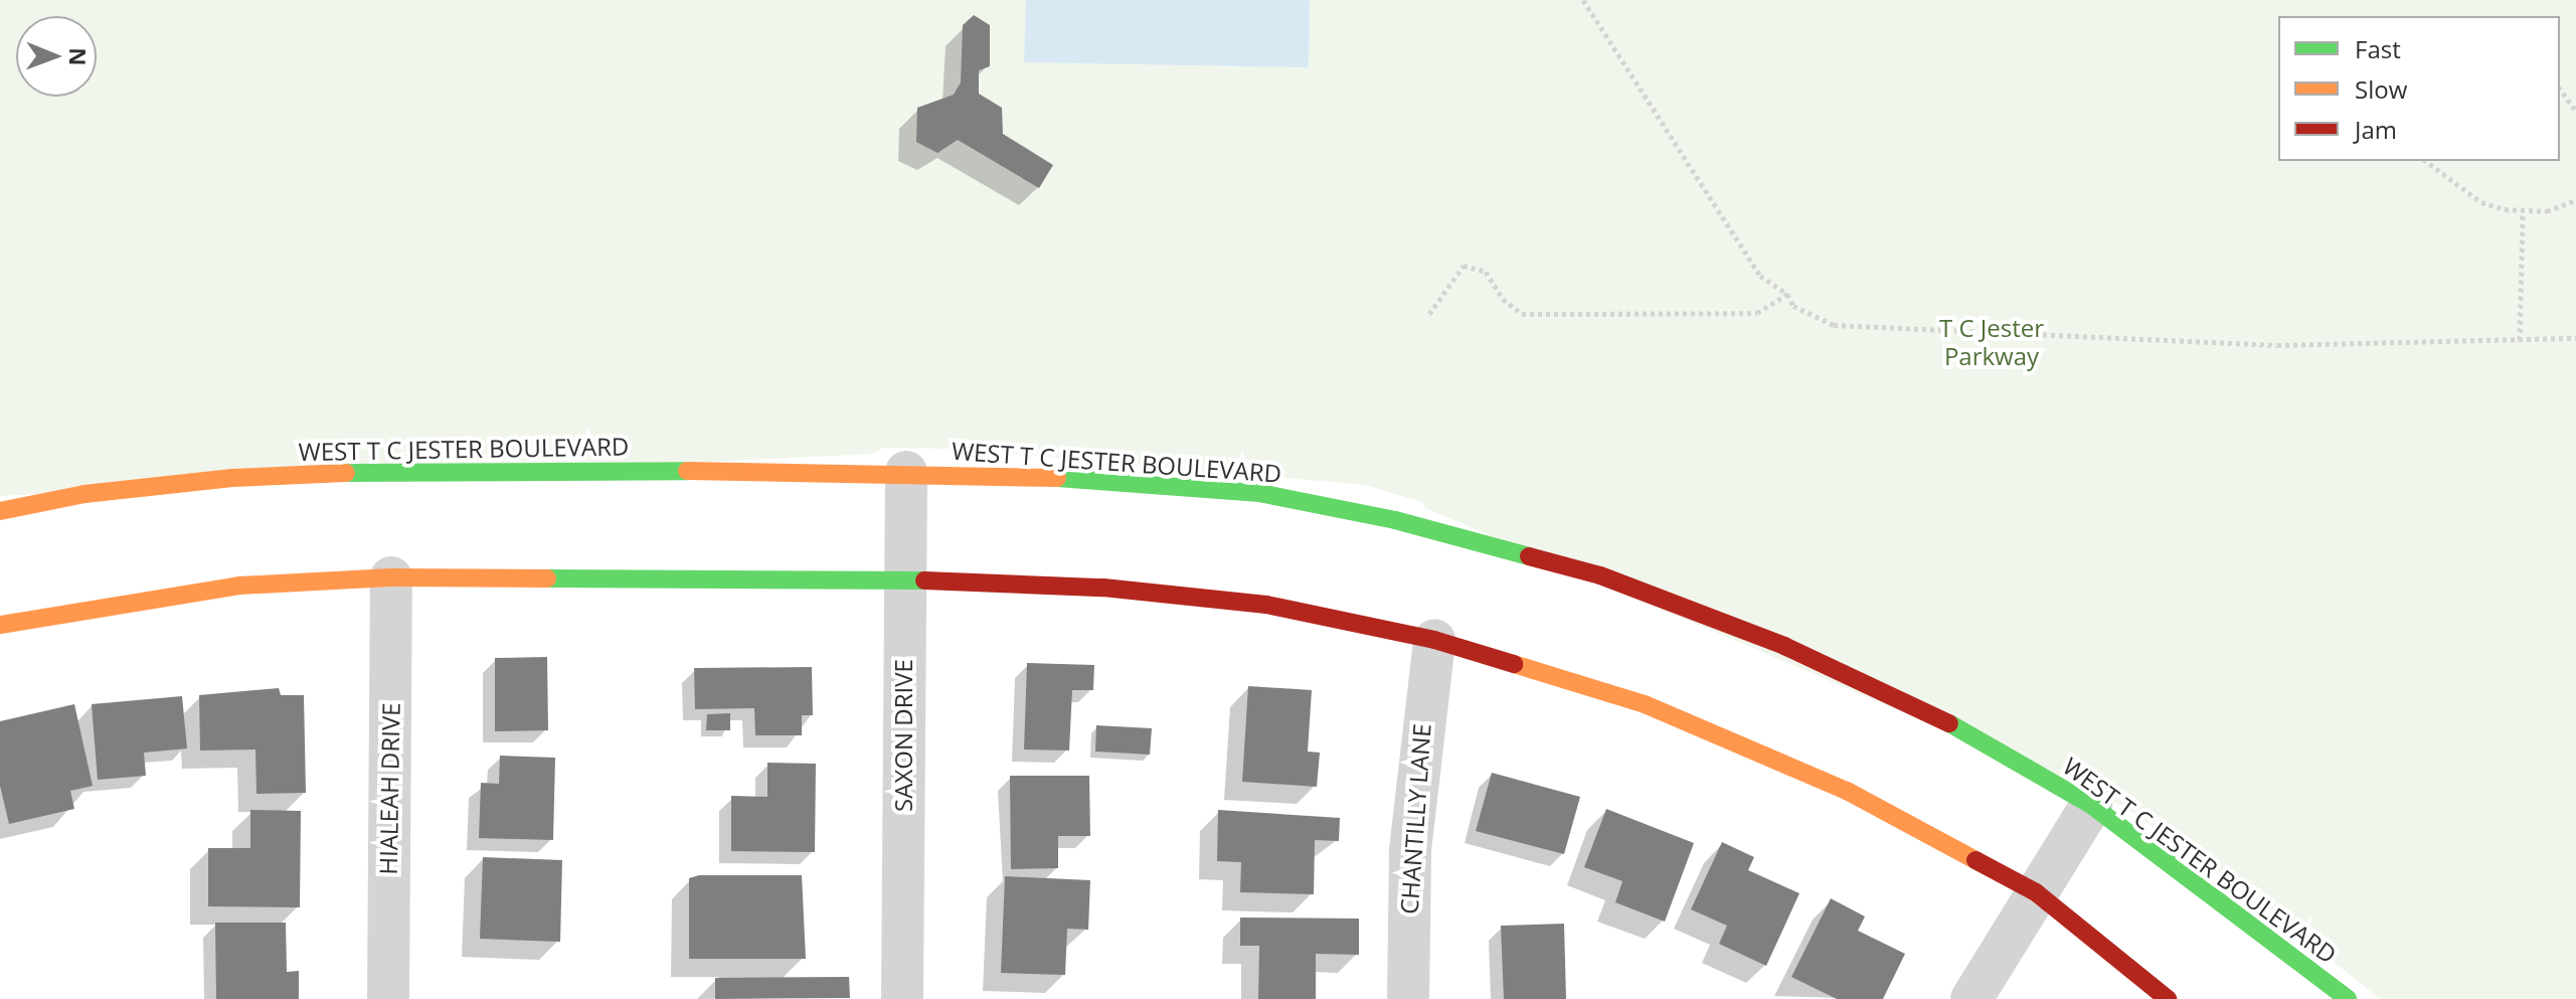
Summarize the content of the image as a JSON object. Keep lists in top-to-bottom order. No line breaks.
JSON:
{"streets":{"main road":["WEST T C JESTER BOULEVARD"],"street":["SAXON DRIVE","HIALEAH DRIVE","CHANTILLY LANE"]},"crossings":[["WEST T C JESTER BOULEVARD","SAXON DRIVE"]],"parks":["T C Jester Parkway"],"legend":["Fast","Slow","Jam"],"north":"right"}
